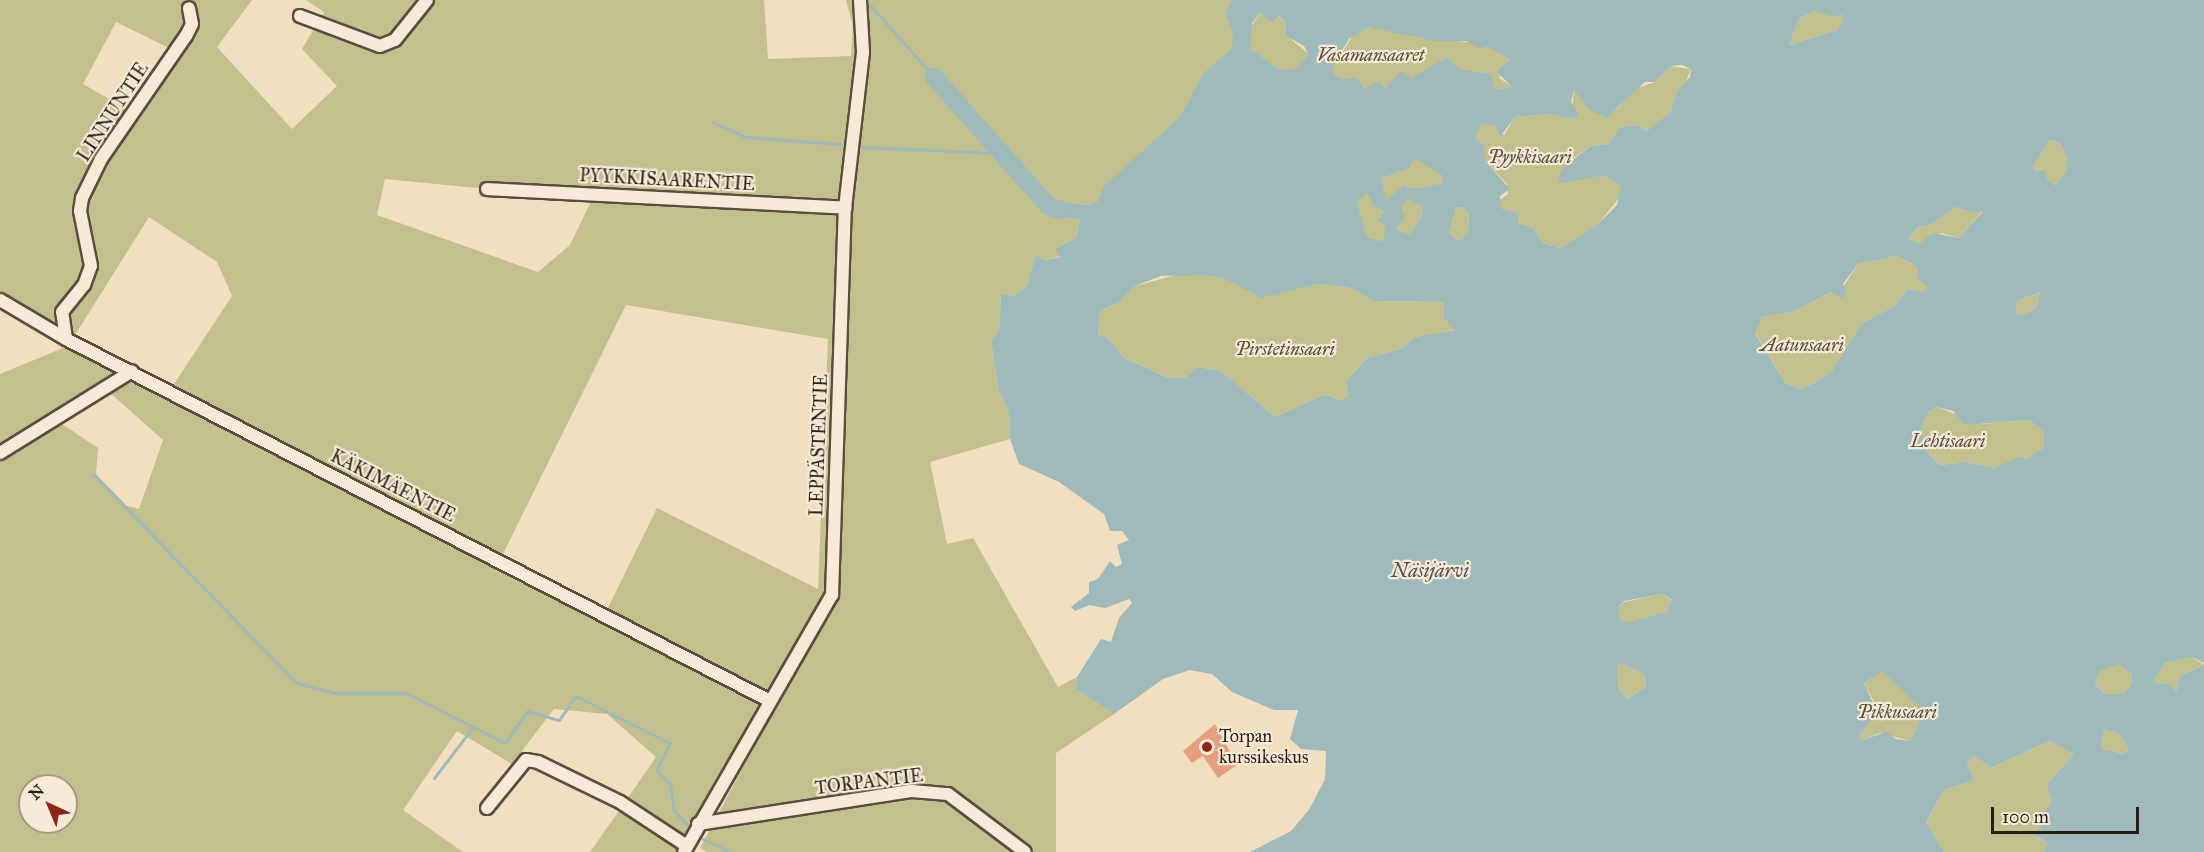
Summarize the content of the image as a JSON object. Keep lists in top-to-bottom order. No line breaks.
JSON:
{"streets":{"street":["LINNUNTIE","PYYKKISAARENTIE","LEPPÄSTENTIE","KÄKIMÄENTIE","TORPANTIE"]},"crossings":[["LINNUNTIE","KÄKIMÄENTIE"],["PYYKKISAARENTIE","LEPPÄSTENTIE"],["LEPPÄSTENTIE","KÄKIMÄENTIE"],["LEPPÄSTENTIE","TORPANTIE"]],"water":["Näsijärvi"],"parks":["Vasamansaaret","Pyykkisaari","Aatunsaari","Pirstetinsaari","Lehtisaari","Pikkusaari"],"places":["Torpan kurssikeskus"],"scale_bar":"100 m","north":"top left"}
